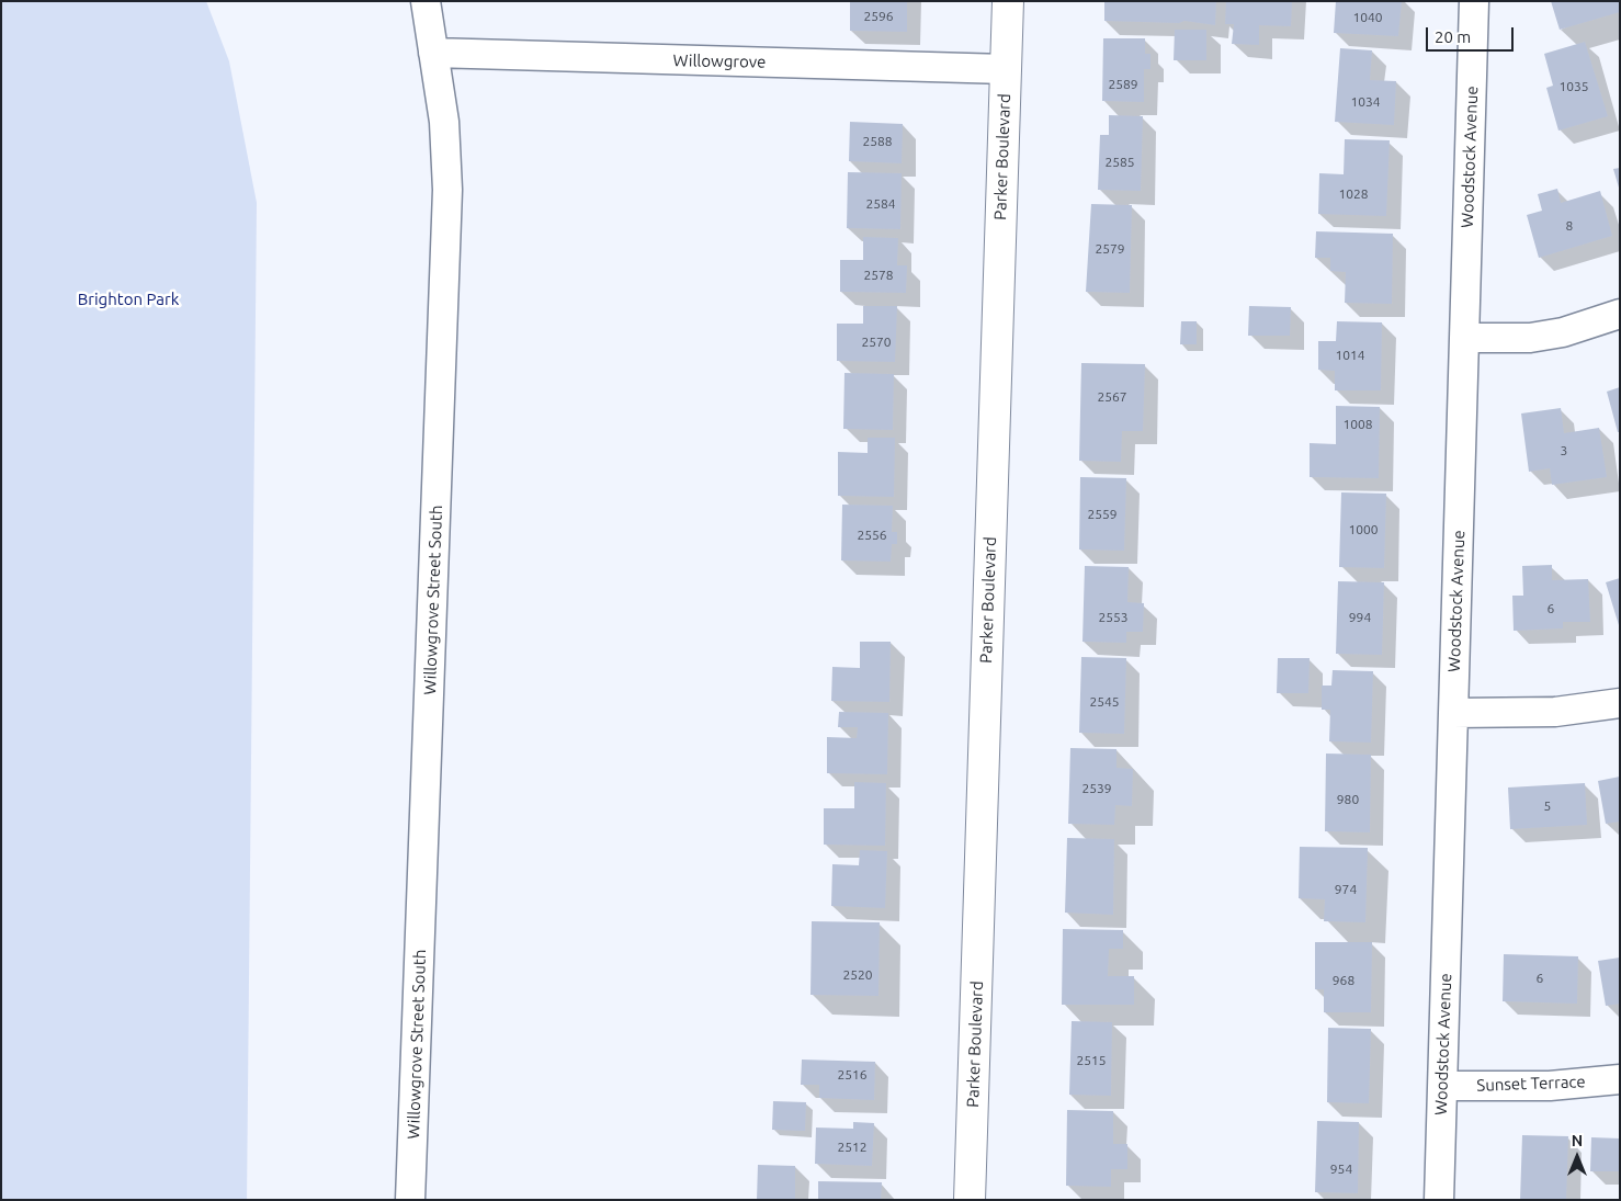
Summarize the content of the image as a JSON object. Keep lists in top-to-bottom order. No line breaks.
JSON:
{"streets":{"street":["Willowgrove","Parker Boulevard","Woodstock Avenue","Willowgrove Street South","Sunset Terrace"]},"crossings":[["Willowgrove","Parker Boulevard"],["Willowgrove","Willowgrove Street South"],["Woodstock Avenue","Sunset Terrace"]],"parks":["Brighton Park"],"house_numbers":["2596","1040","2589","1035","1034","2588","2585","1028","2584","8","2579","2578","2570","1014","2567","1008","3","2559","1000","2556","6","2553","994","2545","2539","980","5","974","2520","6","968","2515","2516","2512","954"],"scale_bar":"20 m","north":"top"}
